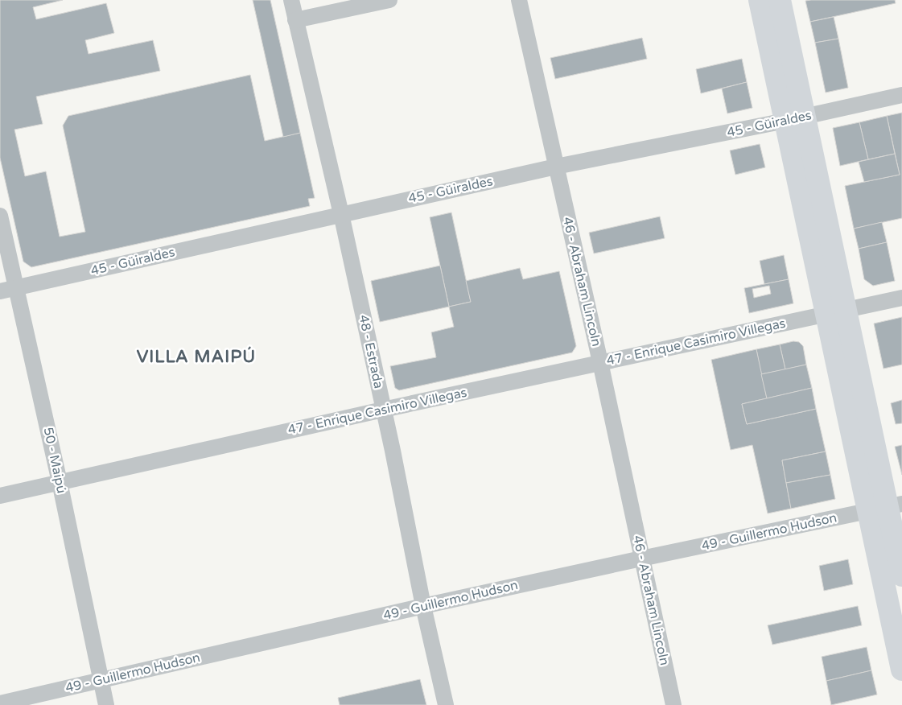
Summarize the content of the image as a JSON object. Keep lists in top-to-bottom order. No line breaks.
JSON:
{"streets":{"street":["45 - Güiraldes","46 - Abraham Lincoln","47 - Enrique Casimiro Villegas","48 - Estrada","50 - Maipú","49 - Guillermo Hudson"]},"crossings":[["45 - Güiraldes","46 - Abraham Lincoln"],["45 - Güiraldes","48 - Estrada"],["45 - Güiraldes","50 - Maipú"],["46 - Abraham Lincoln","47 - Enrique Casimiro Villegas"],["46 - Abraham Lincoln","49 - Guillermo Hudson"],["47 - Enrique Casimiro Villegas","48 - Estrada"],["47 - Enrique Casimiro Villegas","50 - Maipú"],["48 - Estrada","49 - Guillermo Hudson"],["50 - Maipú","49 - Guillermo Hudson"]],"districts":["VILLA MAIPÚ"]}
